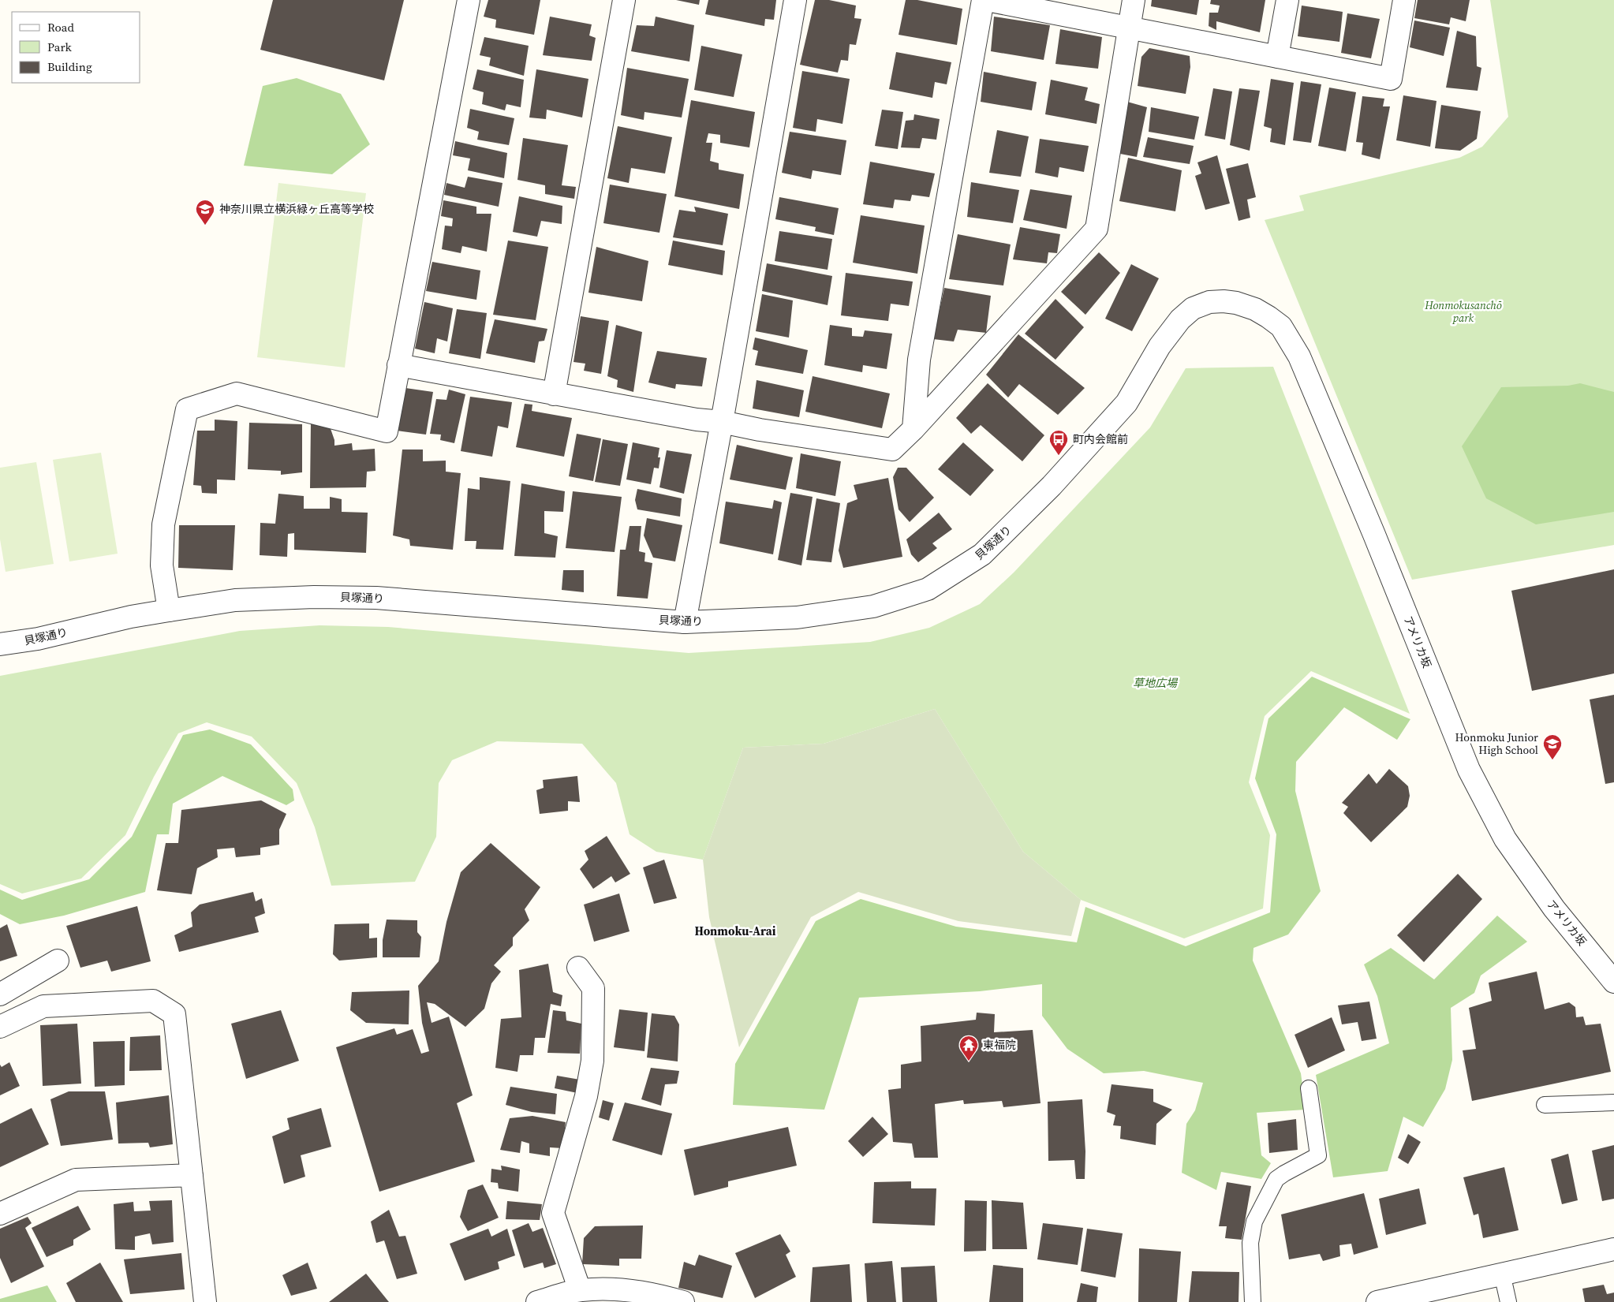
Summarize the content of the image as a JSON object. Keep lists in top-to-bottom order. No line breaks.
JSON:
{"streets":{"street":["貝塚通り","アメリカ坂"]},"crossings":[["貝塚通り","アメリカ坂"]],"districts":["Honmoku-Arai"],"parks":["Honmokusanchō park","草地広場"],"places":{"school or university":["神奈川県立横浜緑ヶ丘高等学校","Honmoku Junior High School"],"bus stop":["町内会館前"],"temple":["東福院"]},"legend":["Road","Park","Building"]}
